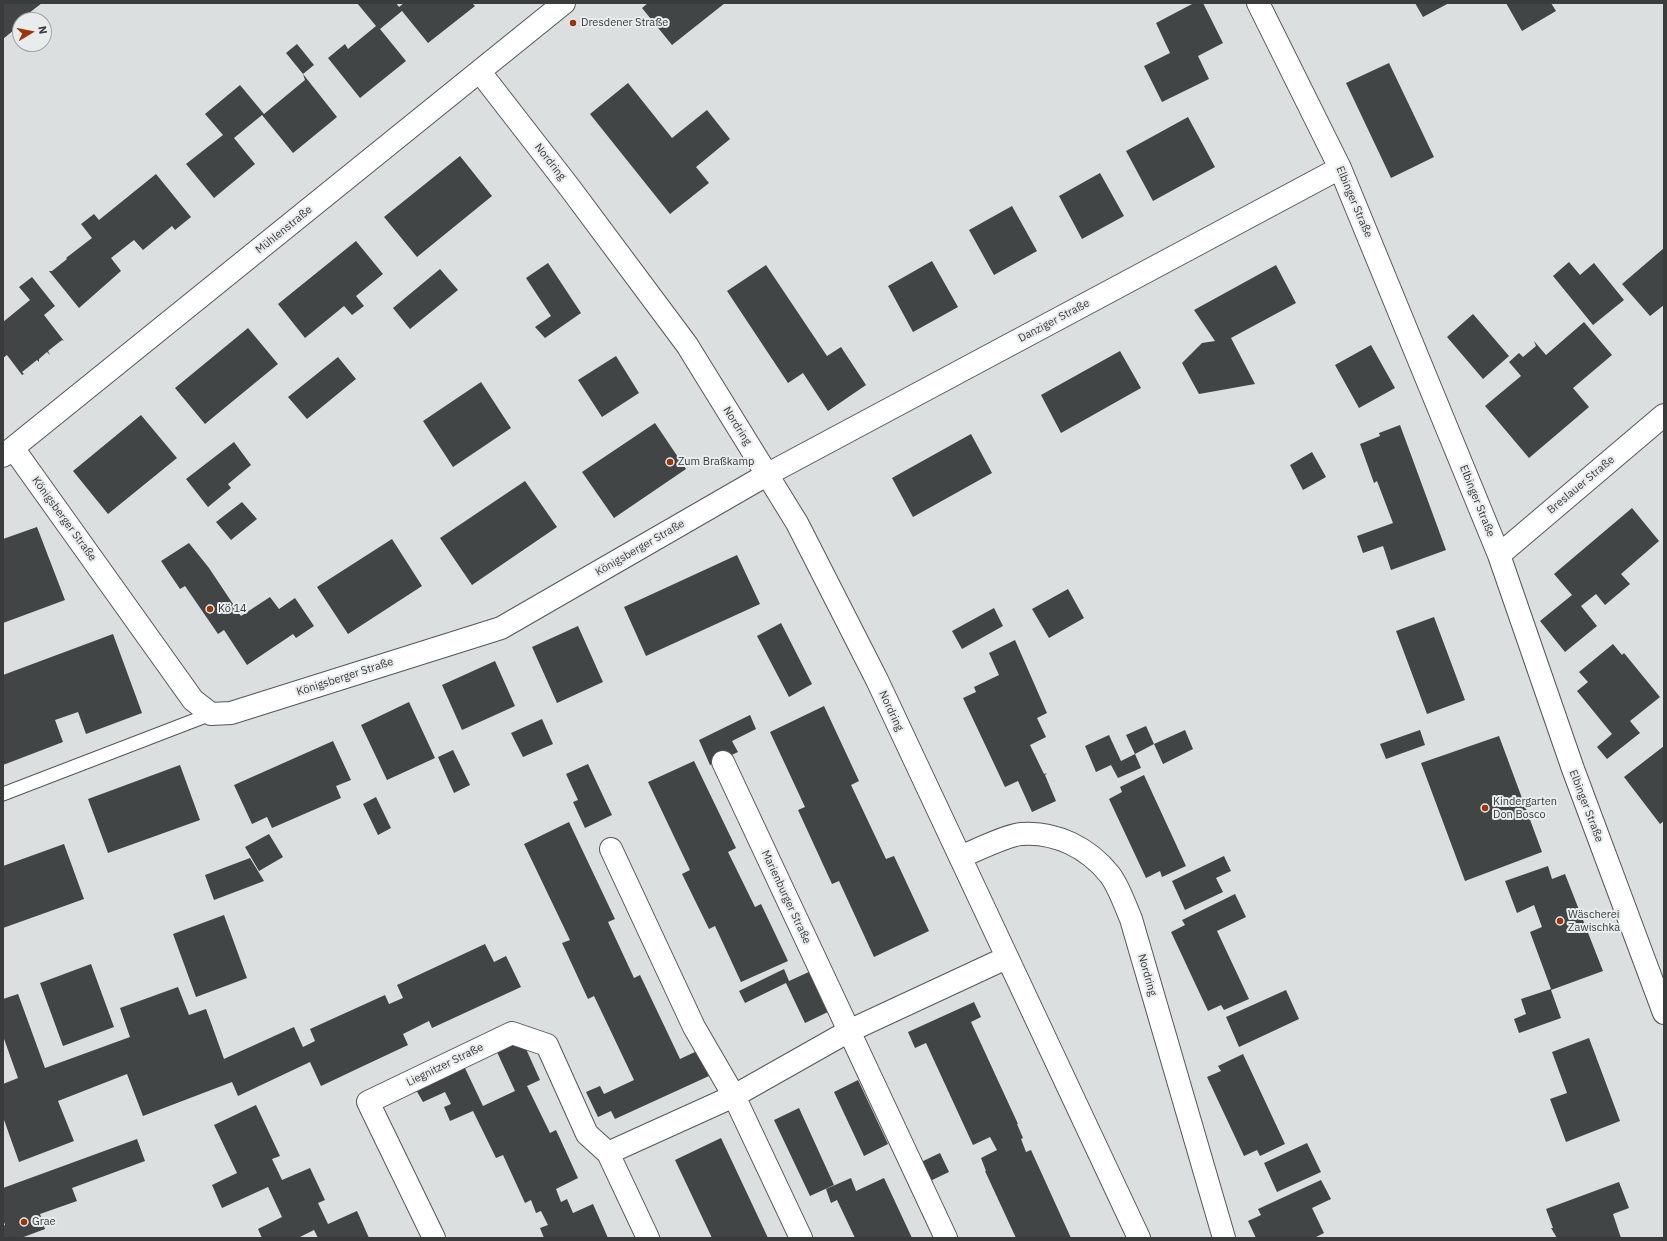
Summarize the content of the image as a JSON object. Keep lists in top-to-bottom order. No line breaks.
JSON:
{"streets":{"street":["Nordring","Elbinger Straße","Mühlenstraße","Danziger Straße","Breslauer Straße","Königsberger Straße","Marienburger Straße","Liegnitzer Straße"]},"crossings":[["Nordring","Mühlenstraße"],["Nordring","Danziger Straße"],["Nordring","Königsberger Straße"],["Elbinger Straße","Danziger Straße"],["Elbinger Straße","Breslauer Straße"],["Mühlenstraße","Königsberger Straße"],["Danziger Straße","Königsberger Straße"]],"places":["Dresdener Straße","Zum Braßkamp","Kö 14","Kindergarten Don Bosco","Wäscherei Zawischka","Grae"],"north":"right"}
